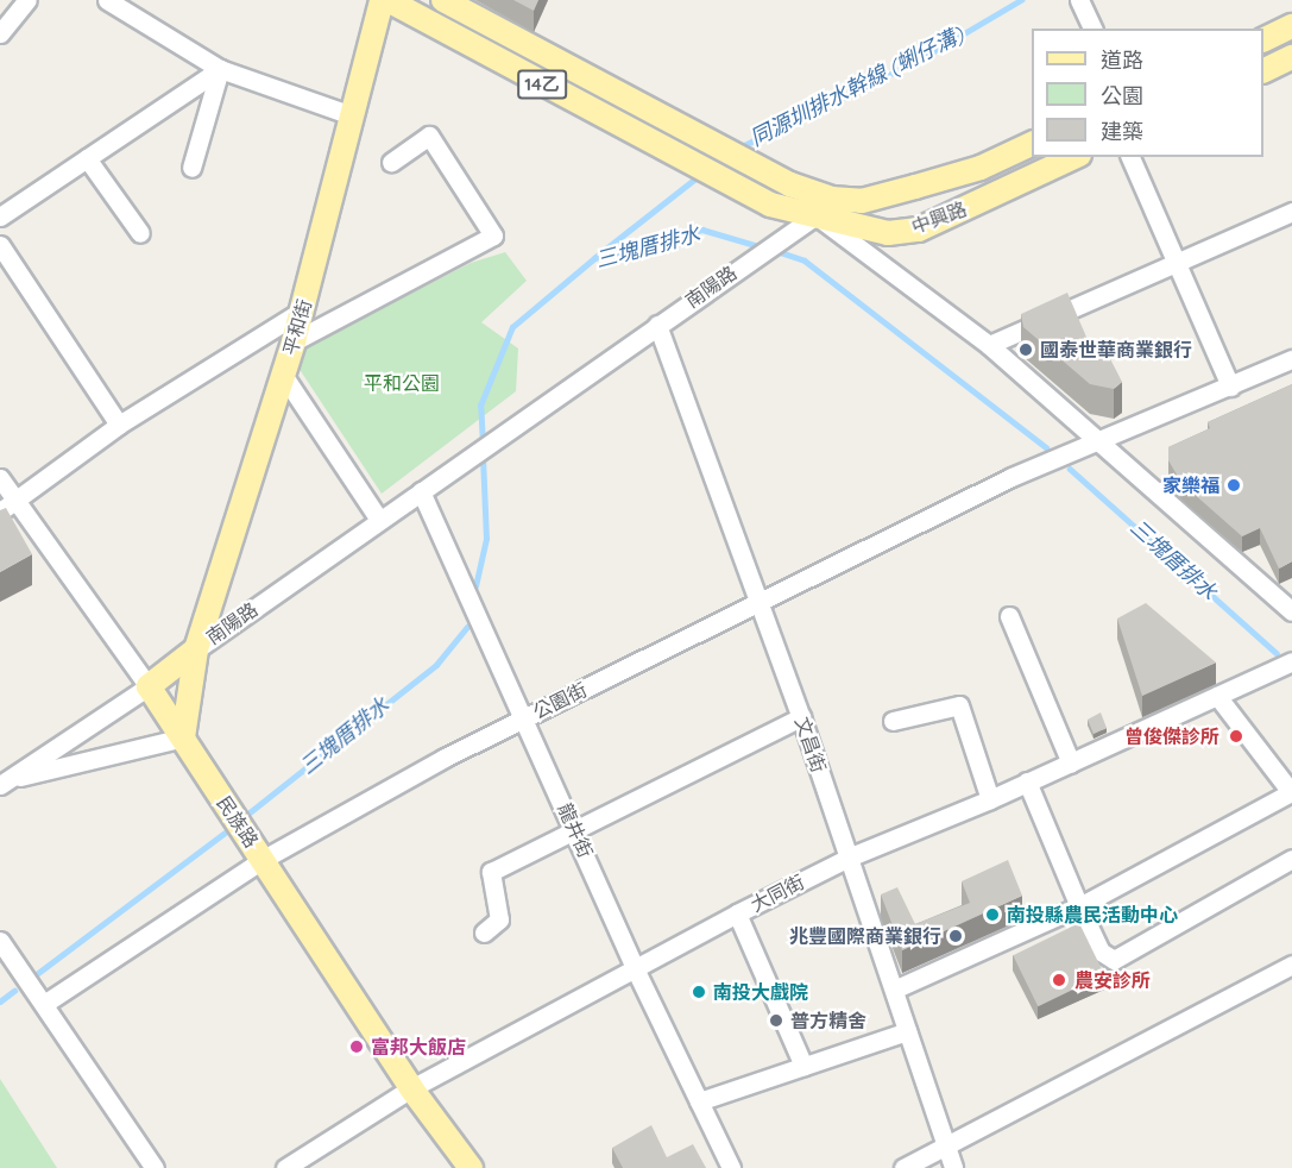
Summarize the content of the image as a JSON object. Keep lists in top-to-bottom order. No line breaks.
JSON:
{"streets":{"main road":["14乙","中興路","南陽路","平和街","民族路"],"street":["公園街","文昌街","龍井街","大同街"]},"crossings":[["中興路","南陽路"],["南陽路","平和街"],["南陽路","文昌街"],["南陽路","民族路"],["南陽路","龍井街"],["平和街","民族路"],["公園街","文昌街"],["公園街","民族路"],["公園街","龍井街"],["文昌街","大同街"],["民族路","大同街"],["龍井街","大同街"]],"water":["同源圳排水幹線 (蜊仔溝)","三塊厝排水"],"parks":["平和公園"],"places":["國泰世華商業銀行","家樂福","曾俊傑診所","南投縣農民活動中心","兆豐國際商業銀行","農安診所","南投大戲院","普方精舍","富邦大飯店"],"legend":["道路","公園","建築"]}
